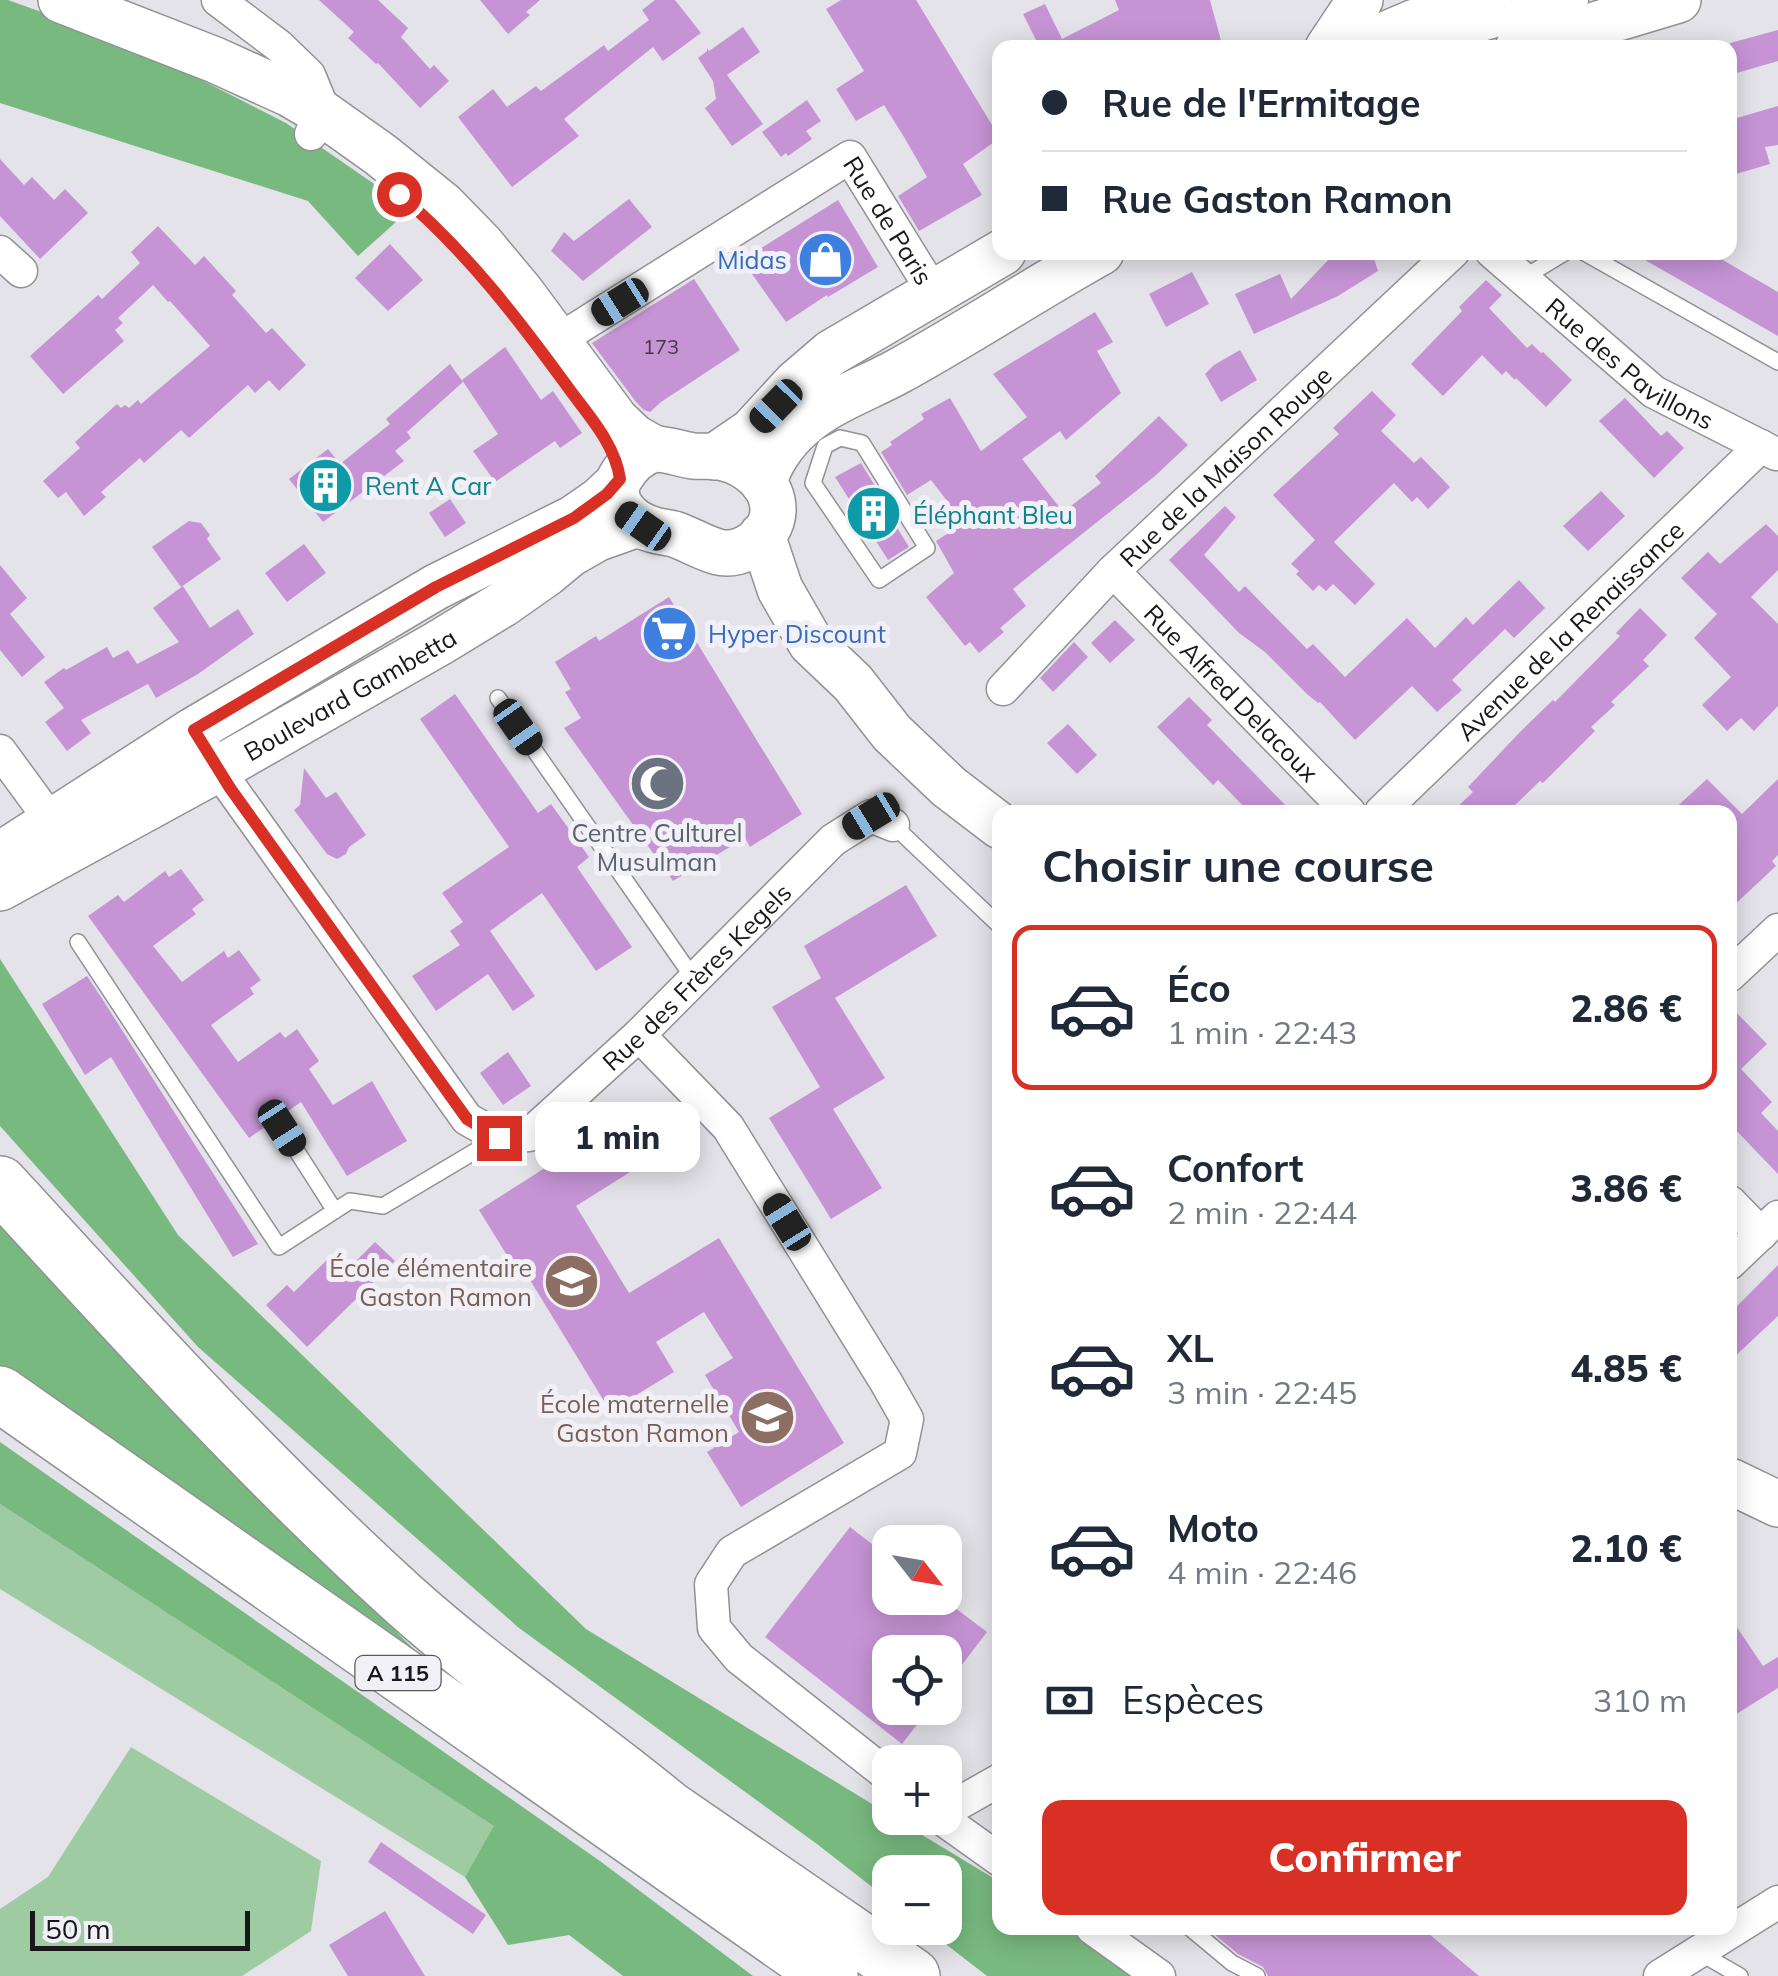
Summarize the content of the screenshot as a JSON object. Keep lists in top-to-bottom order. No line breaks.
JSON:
{"streets":{"highway":["A 115"],"main road":["Boulevard Gambetta"],"street":["Rue de Paris","Rue des Pavillons","Rue de la Maison Rouge","Avenue de la Renaissance","Rue Alfred Delacoux","Rue des Frères Kegels"]},"crossings":[["Rue des Pavillons","Avenue de la Renaissance"],["Rue de la Maison Rouge","Rue Alfred Delacoux"]],"places":{"shop":["Midas"],"building":["Rent A Car","Éléphant Bleu"],"supermarket":["Hyper Discount"],"mosque":["Centre Culturel Musulman"],"school or university":["École élémentaire Gaston Ramon","École maternelle Gaston Ramon"]},"house_numbers":["173"],"scale_bar":"50 m","north":"bottom right","page":{"banner":["Rue de l'Ermitage","Rue Gaston Ramon"],"heading":"Choisir une course","list":[{"name":"Éco","note":"1 min · 22:43","value":"2.86 €"},{"name":"Confort","note":"2 min · 22:44","value":"3.86 €"},{"name":"XL","note":"3 min · 22:45","value":"4.85 €"},{"name":"Moto","note":"4 min · 22:46","value":"2.10 €"}],"bubble":"1 min","map_buttons":["+","−"],"pay":["Espèces","310 m"],"buttons":"Confirmer","scale":"50 m"}}
